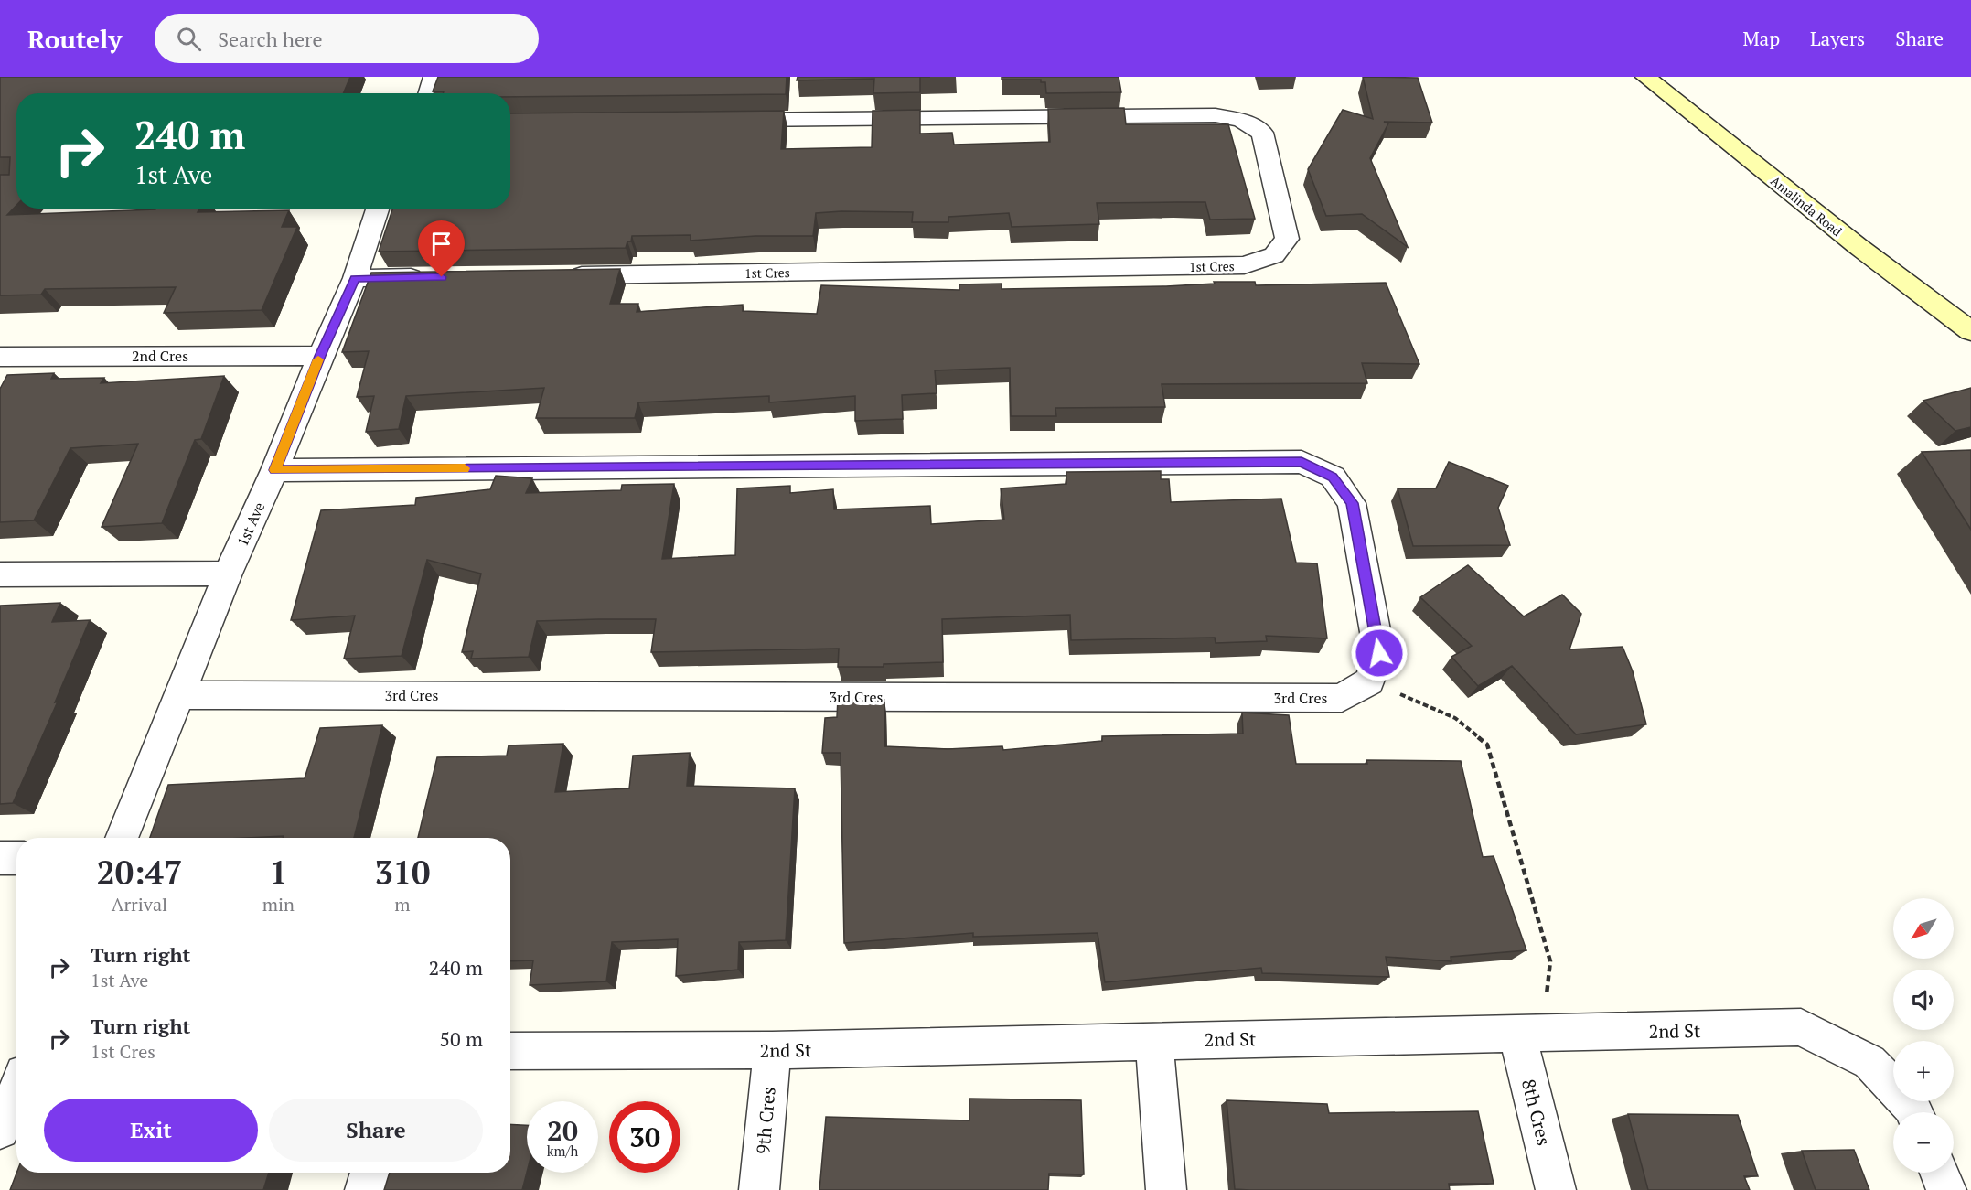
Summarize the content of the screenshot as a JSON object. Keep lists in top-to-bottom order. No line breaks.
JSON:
{"streets":{"street":["Amalinda Road","1st Cres","2nd Cres","1st Ave","3rd Cres","2nd St","8th Cres","9th Cres"]},"crossings":[["2nd Cres","1st Ave"],["1st Ave","3rd Cres"],["2nd St","8th Cres"],["2nd St","9th Cres"]],"north":"bottom left","page":{"header":"Routely","search":"Search here","nav":["Map","Layers","Share"],"turn":["240 m","1st Ave"],"eta":["20:47","Arrival","1","min","310","m"],"map_buttons":["+","−"],"list":[{"name":"Turn right","note":"1st Ave","value":"240 m"},{"name":"Turn right","note":"1st Cres","value":"50 m"}],"buttons":["Exit","Share"],"speed":"20 km/h","limit":"30"}}
